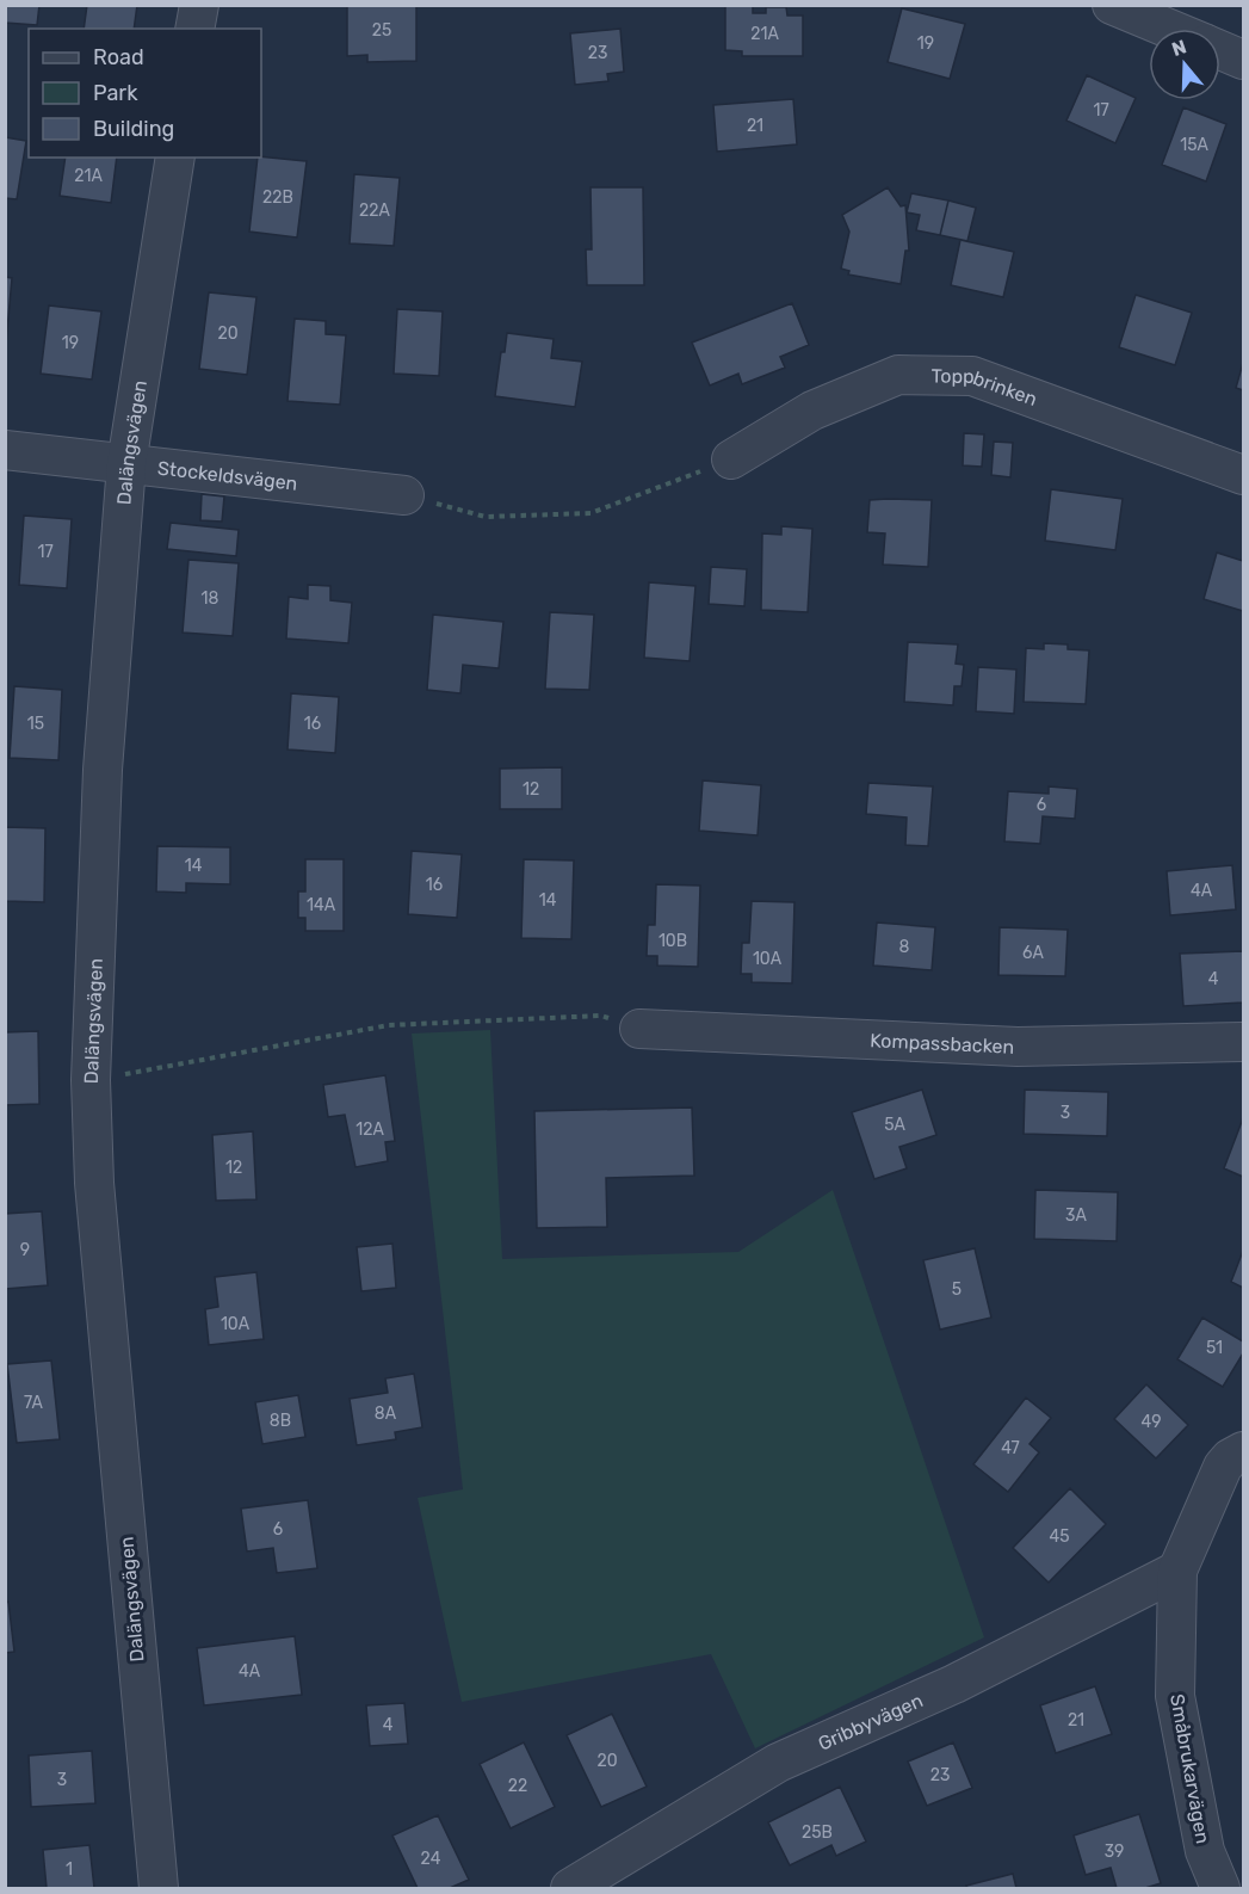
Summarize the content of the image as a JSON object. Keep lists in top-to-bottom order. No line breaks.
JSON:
{"streets":{"street":["Toppbrinken","Dalängsvägen","Stockeldsvägen","Kompassbacken","Gribbyvägen","Småbrukarvägen"]},"crossings":[["Dalängsvägen","Stockeldsvägen"],["Gribbyvägen","Småbrukarvägen"]],"house_numbers":["25","21A","19","23","17","21","15A","21A","22B","22A","20","19","17","18","15","16","12","6","14","16","4A","14","14A","10B","8","6A","10A","4","3","5A","12A","12","3A","9","5","10A","51","7A","8A","8B","49","47","6","45","4A","21","4","20","23","3","22","25B","39","24","1"],"legend":["Road","Park","Building"],"north":"top"}
